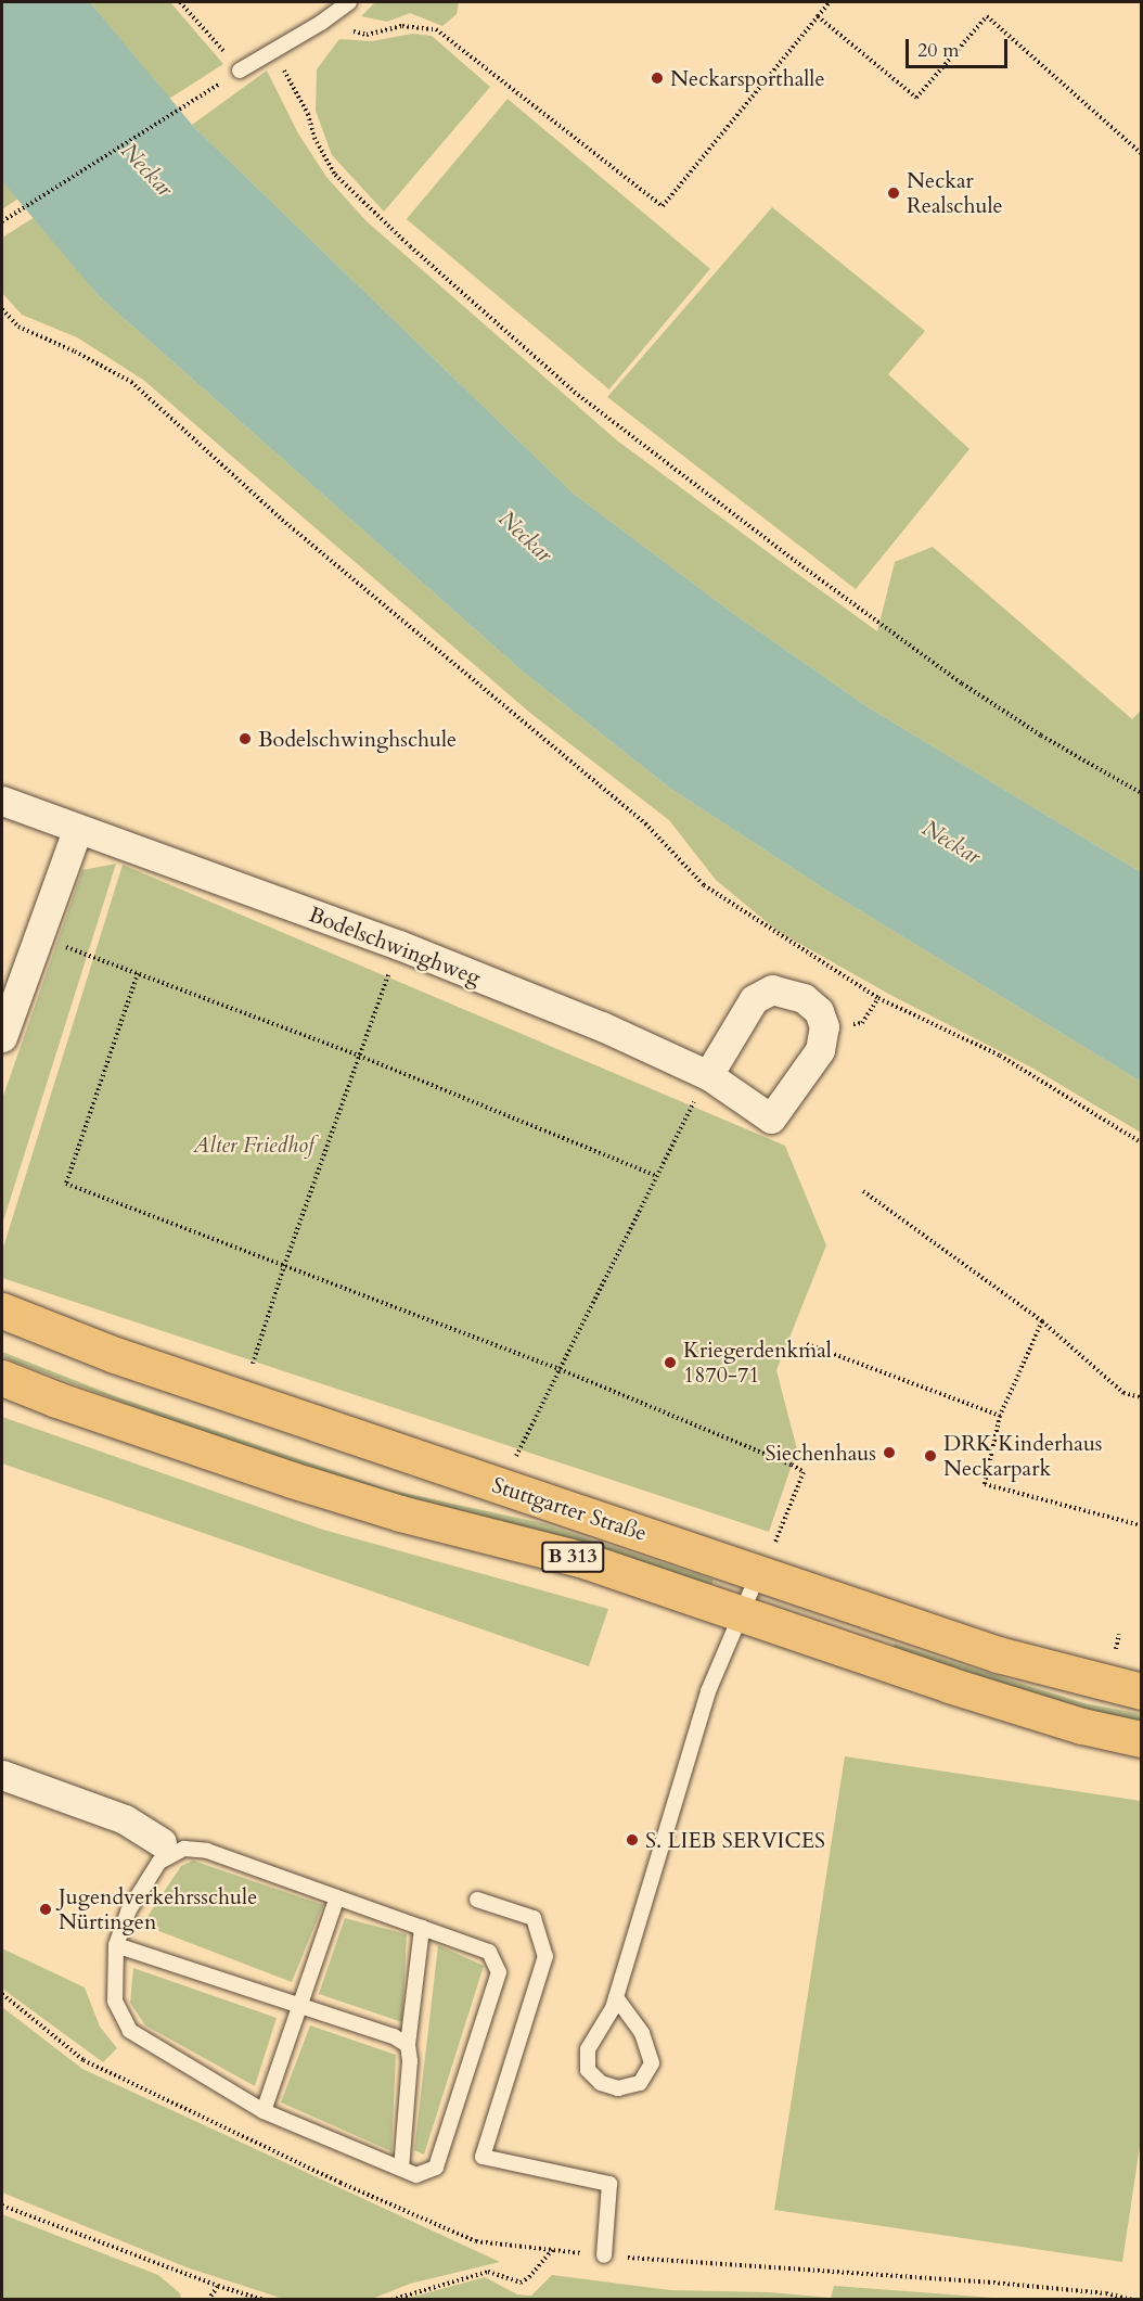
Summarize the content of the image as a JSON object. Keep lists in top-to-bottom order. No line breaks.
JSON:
{"streets":{"main road":["Stuttgarter Straße","B 313"],"street":["Bodelschwinghweg"]},"water":["Neckar"],"parks":["Alter Friedhof"],"places":["Neckarsporthalle","Neckar Realschule","Bodelschwinghschule","Kriegerdenkmal 1870-71","Siechenhaus","DRK Kinderhaus Neckarpark","S. LIEB SERVICES","Jugendverkehrsschule Nürtingen"],"scale_bar":"20 m"}
